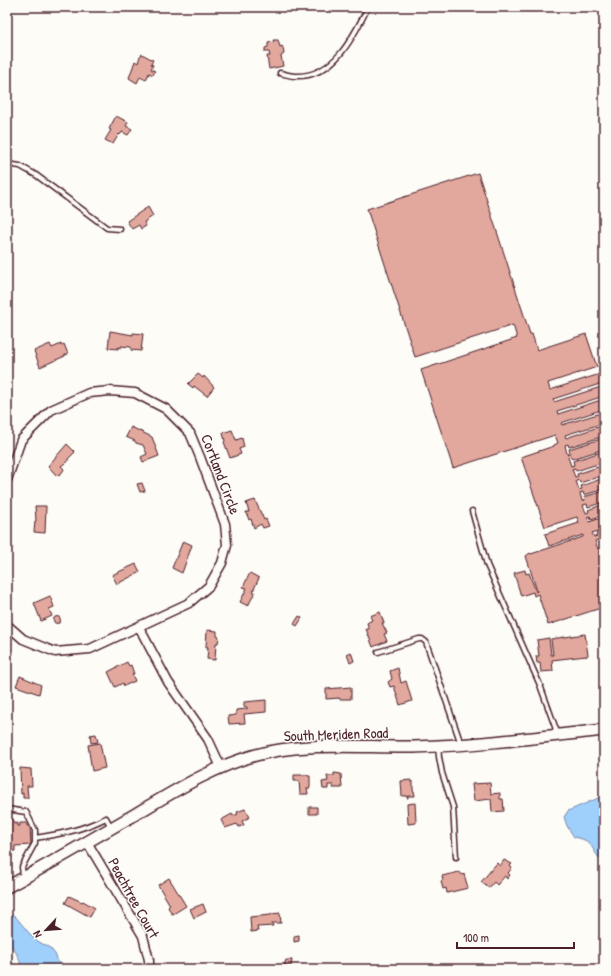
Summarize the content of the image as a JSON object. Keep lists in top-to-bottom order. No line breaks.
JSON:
{"streets":{"main road":["South Meriden Road"],"street":["Cortland Circle","Peachtree Court"]},"crossings":[["South Meriden Road","Peachtree Court"]],"scale_bar":"100 m","north":"bottom left"}
